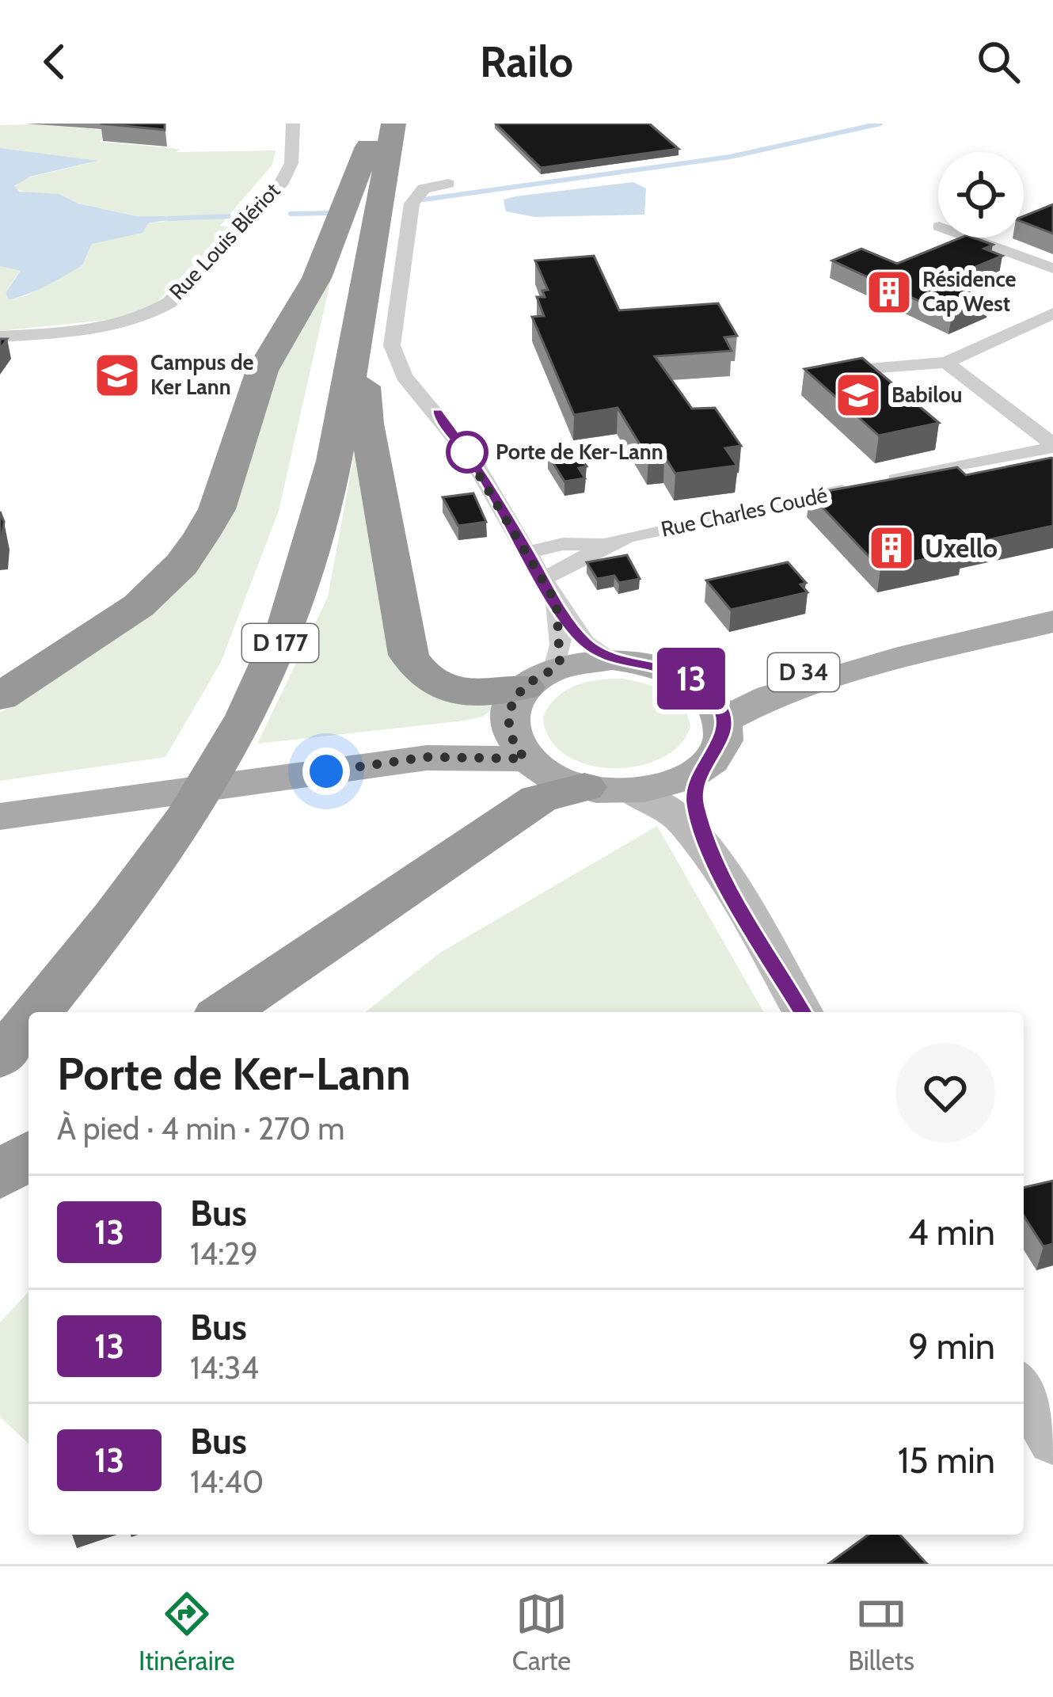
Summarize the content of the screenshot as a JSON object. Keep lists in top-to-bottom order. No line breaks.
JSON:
{"streets":{"highway":["D 177"],"main road":["D 34"],"street":["Rue Louis Blériot","Rue Charles Coudé"]},"places":{"building":["Résidence Cap West","Uxello"],"school or university":["Campus de Ker Lann","Babilou"],"other":["Porte de Ker-Lann"]},"lines":["bus line 13"],"page":{"header":"Railo","on_map":"13","heading":["Porte de Ker-Lann","À pied · 4 min · 270 m"],"list":[{"mark":"13","name":"Bus","note":"14:29","value":"4 min"},{"mark":"13","name":"Bus","note":"14:34","value":"9 min"},{"mark":"13","name":"Bus","note":"14:40","value":"15 min"}],"tabs":["Itinéraire","Carte","Billets"]}}
